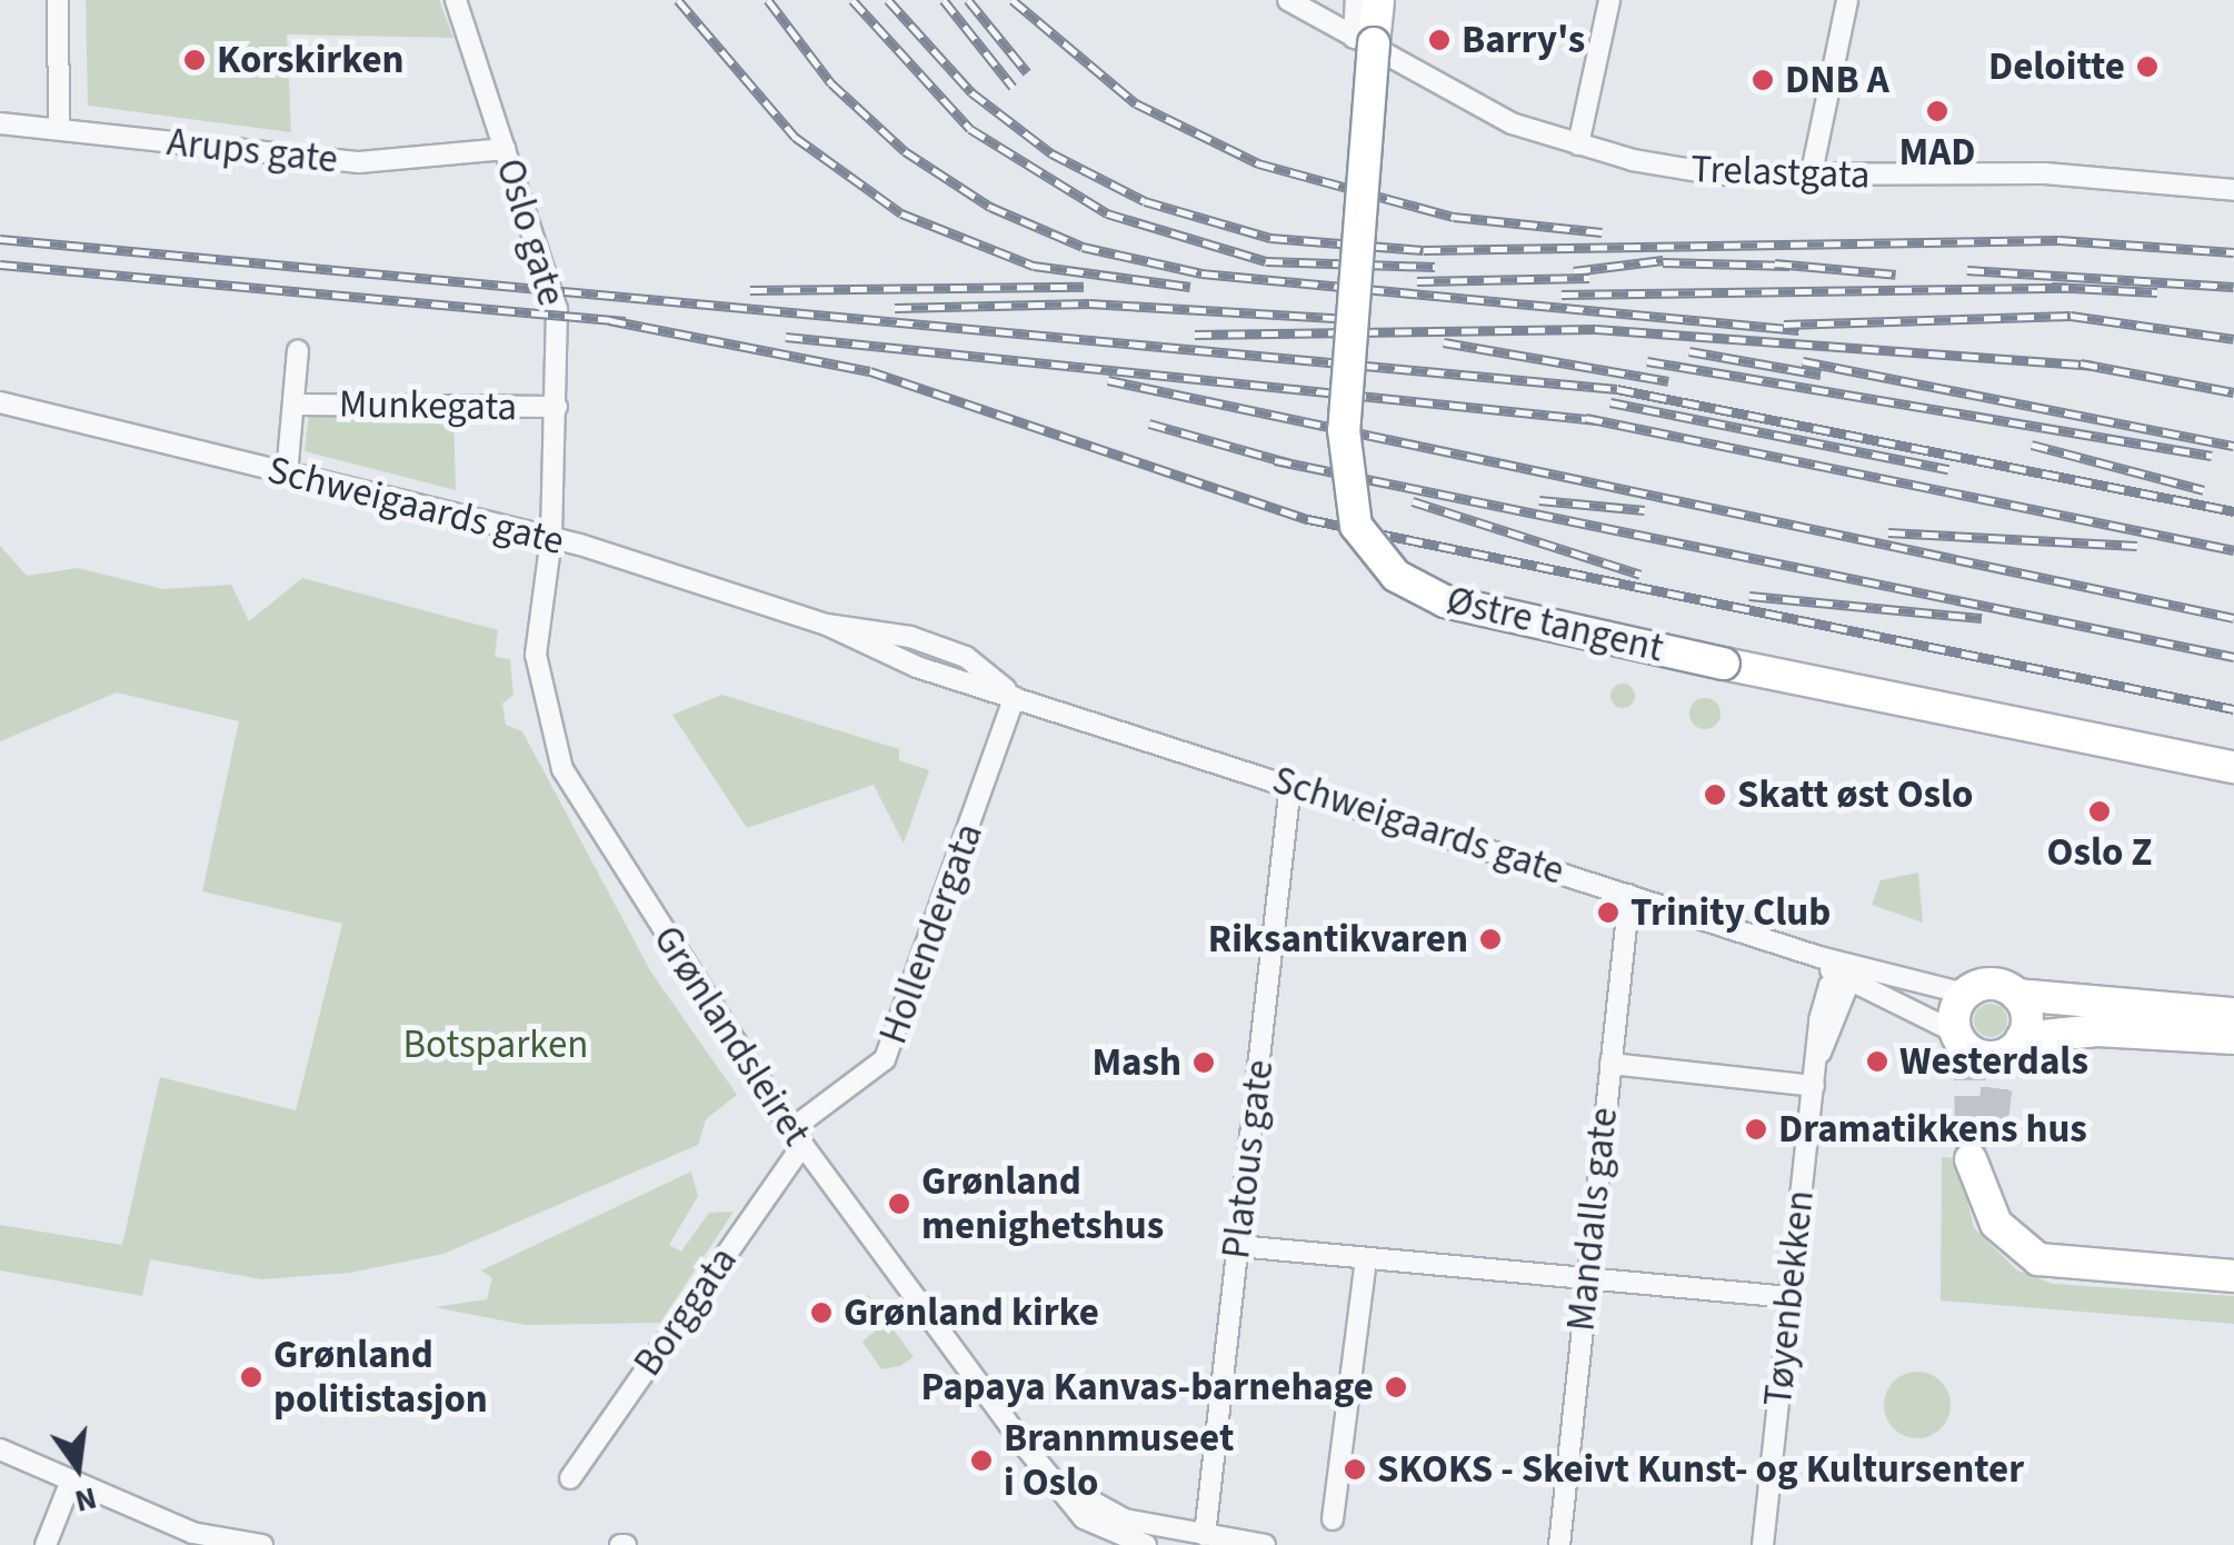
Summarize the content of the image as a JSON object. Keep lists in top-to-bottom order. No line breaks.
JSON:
{"streets":{"highway":["Østre tangent"],"street":["Arups gate","Trelastgata","Oslo gate","Munkegata","Schweigaards gate","Hollendergata","Grønlandsleiret","Platous gate","Mandalls gate","Tøyenbekken","Borggata"]},"crossings":[["Arups gate","Oslo gate"],["Oslo gate","Munkegata"],["Oslo gate","Schweigaards gate"],["Oslo gate","Grønlandsleiret"],["Munkegata","Schweigaards gate"],["Schweigaards gate","Hollendergata"],["Schweigaards gate","Grønlandsleiret"],["Schweigaards gate","Platous gate"],["Schweigaards gate","Mandalls gate"],["Schweigaards gate","Tøyenbekken"],["Hollendergata","Grønlandsleiret"],["Hollendergata","Borggata"],["Grønlandsleiret","Platous gate"],["Grønlandsleiret","Borggata"]],"parks":["Botsparken"],"places":["Barry's","Korskirken","Deloitte","DNB A","MAD","Skatt øst Oslo","Oslo Z","Trinity Club","Riksantikvaren","Westerdals","Mash","Dramatikkens hus","Grønland menighetshus","Grønland kirke","Grønland politistasjon","Papaya Kanvas-barnehage","Brannmuseet i Oslo","SKOKS - Skeivt Kunst- og Kultursenter"],"north":"bottom"}
